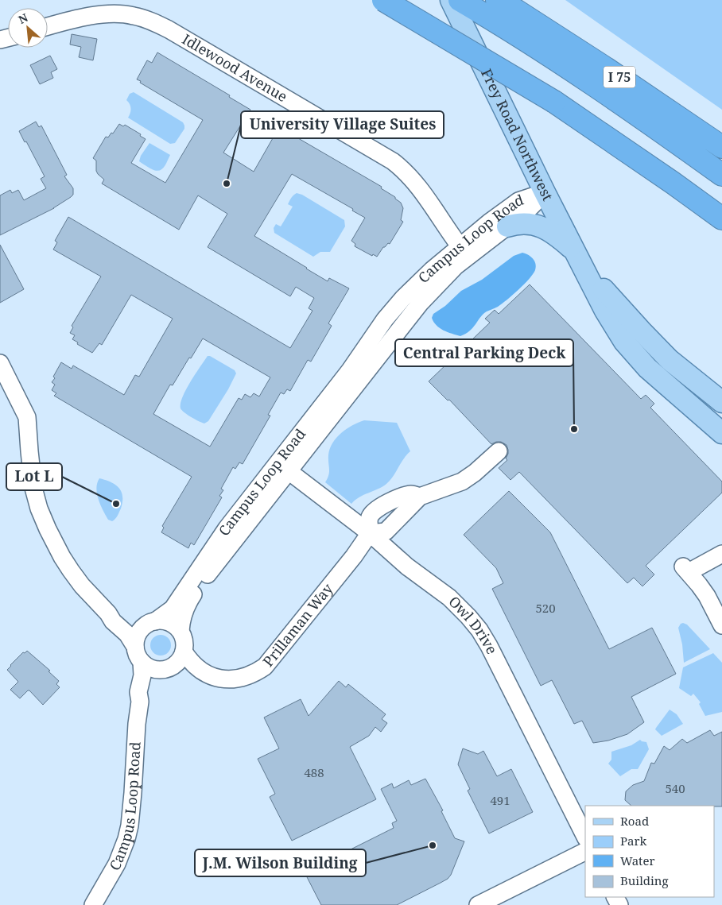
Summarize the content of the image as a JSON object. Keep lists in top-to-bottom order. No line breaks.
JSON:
{"streets":{"highway":["I 75"],"main road":["Frey Road Northwest"],"street":["Idlewood Avenue","Campus Loop Road","Prillaman Way","Owl Drive"]},"crossings":[["Idlewood Avenue","Campus Loop Road"],["Frey Road Northwest","Campus Loop Road"],["Campus Loop Road","Prillaman Way"],["Campus Loop Road","Owl Drive"],["Prillaman Way","Owl Drive"]],"places":["University Village Suites","Central Parking Deck","Lot L","J.M. Wilson Building"],"house_numbers":["520","488","540","491"],"legend":["Road","Park","Water","Building"],"north":"top left"}
